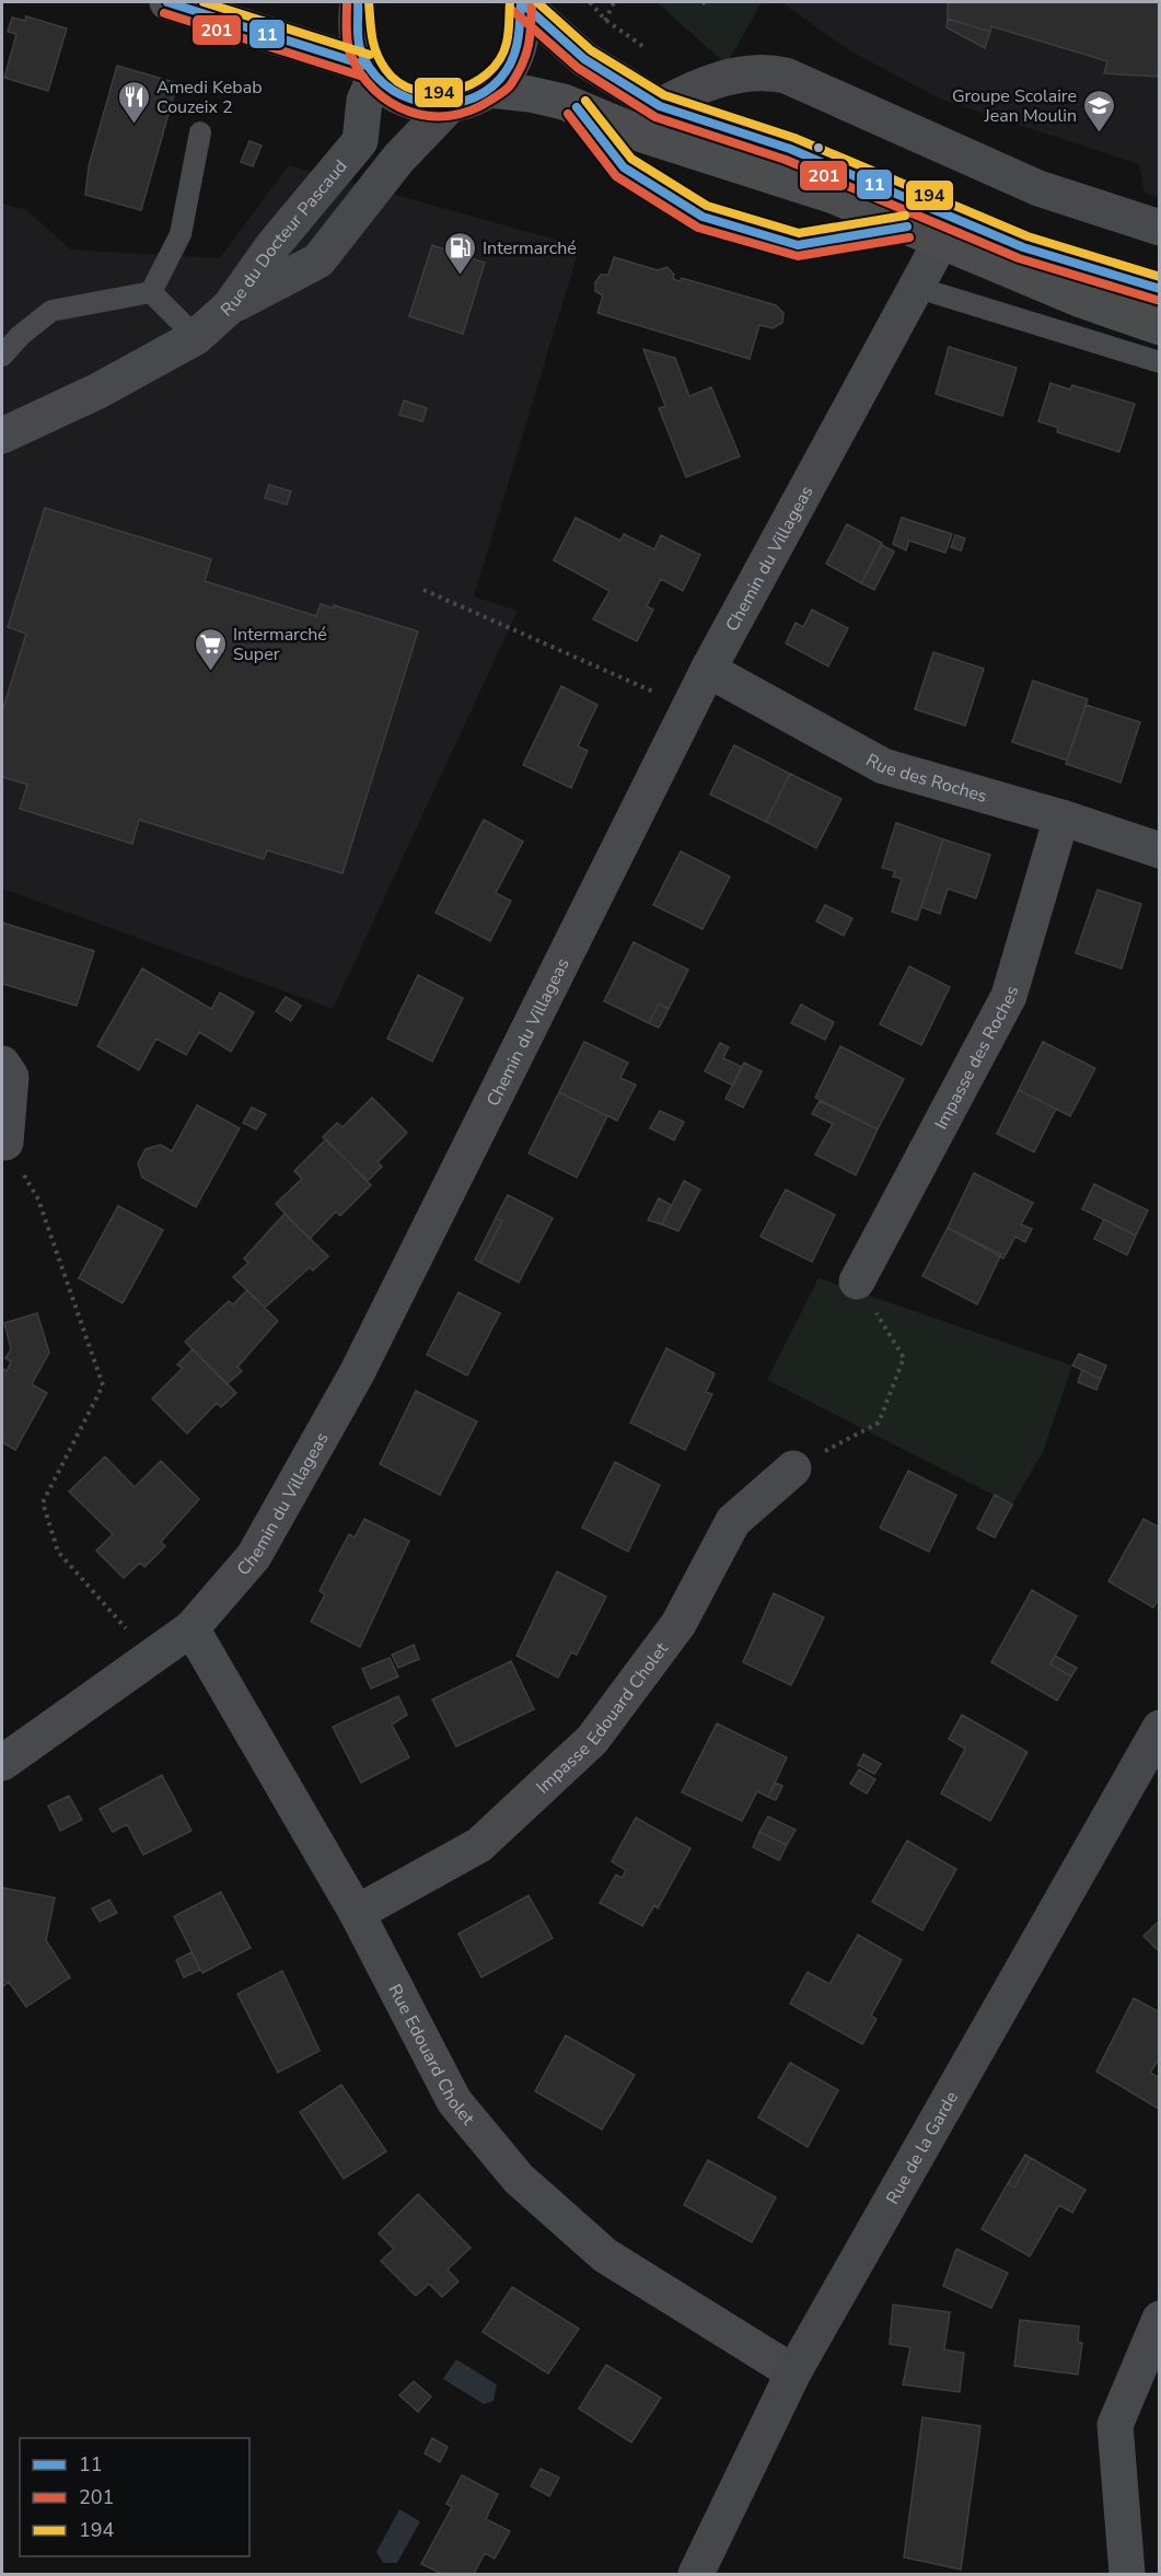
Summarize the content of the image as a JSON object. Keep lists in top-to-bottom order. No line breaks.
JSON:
{"streets":{"main road":["Rue de la Garde"],"street":["Rue du Docteur Pascaud","Chemin du Villageas","Rue des Roches","Impasse des Roches","Impasse Edouard Cholet","Rue Edouard Cholet"]},"crossings":[["Chemin du Villageas","Rue des Roches"],["Chemin du Villageas","Rue Edouard Cholet"],["Rue des Roches","Impasse des Roches"],["Impasse Edouard Cholet","Rue Edouard Cholet"],["Rue Edouard Cholet","Rue de la Garde"]],"places":{"restaurant":["Amedi Kebab Couzeix 2"],"school or university":["Groupe Scolaire Jean Moulin"],"fuel station":["Intermarché"],"supermarket":["Intermarché Super"]},"lines":["transit line 11","transit line 201","transit line 194"],"legend":["11","201","194"]}
